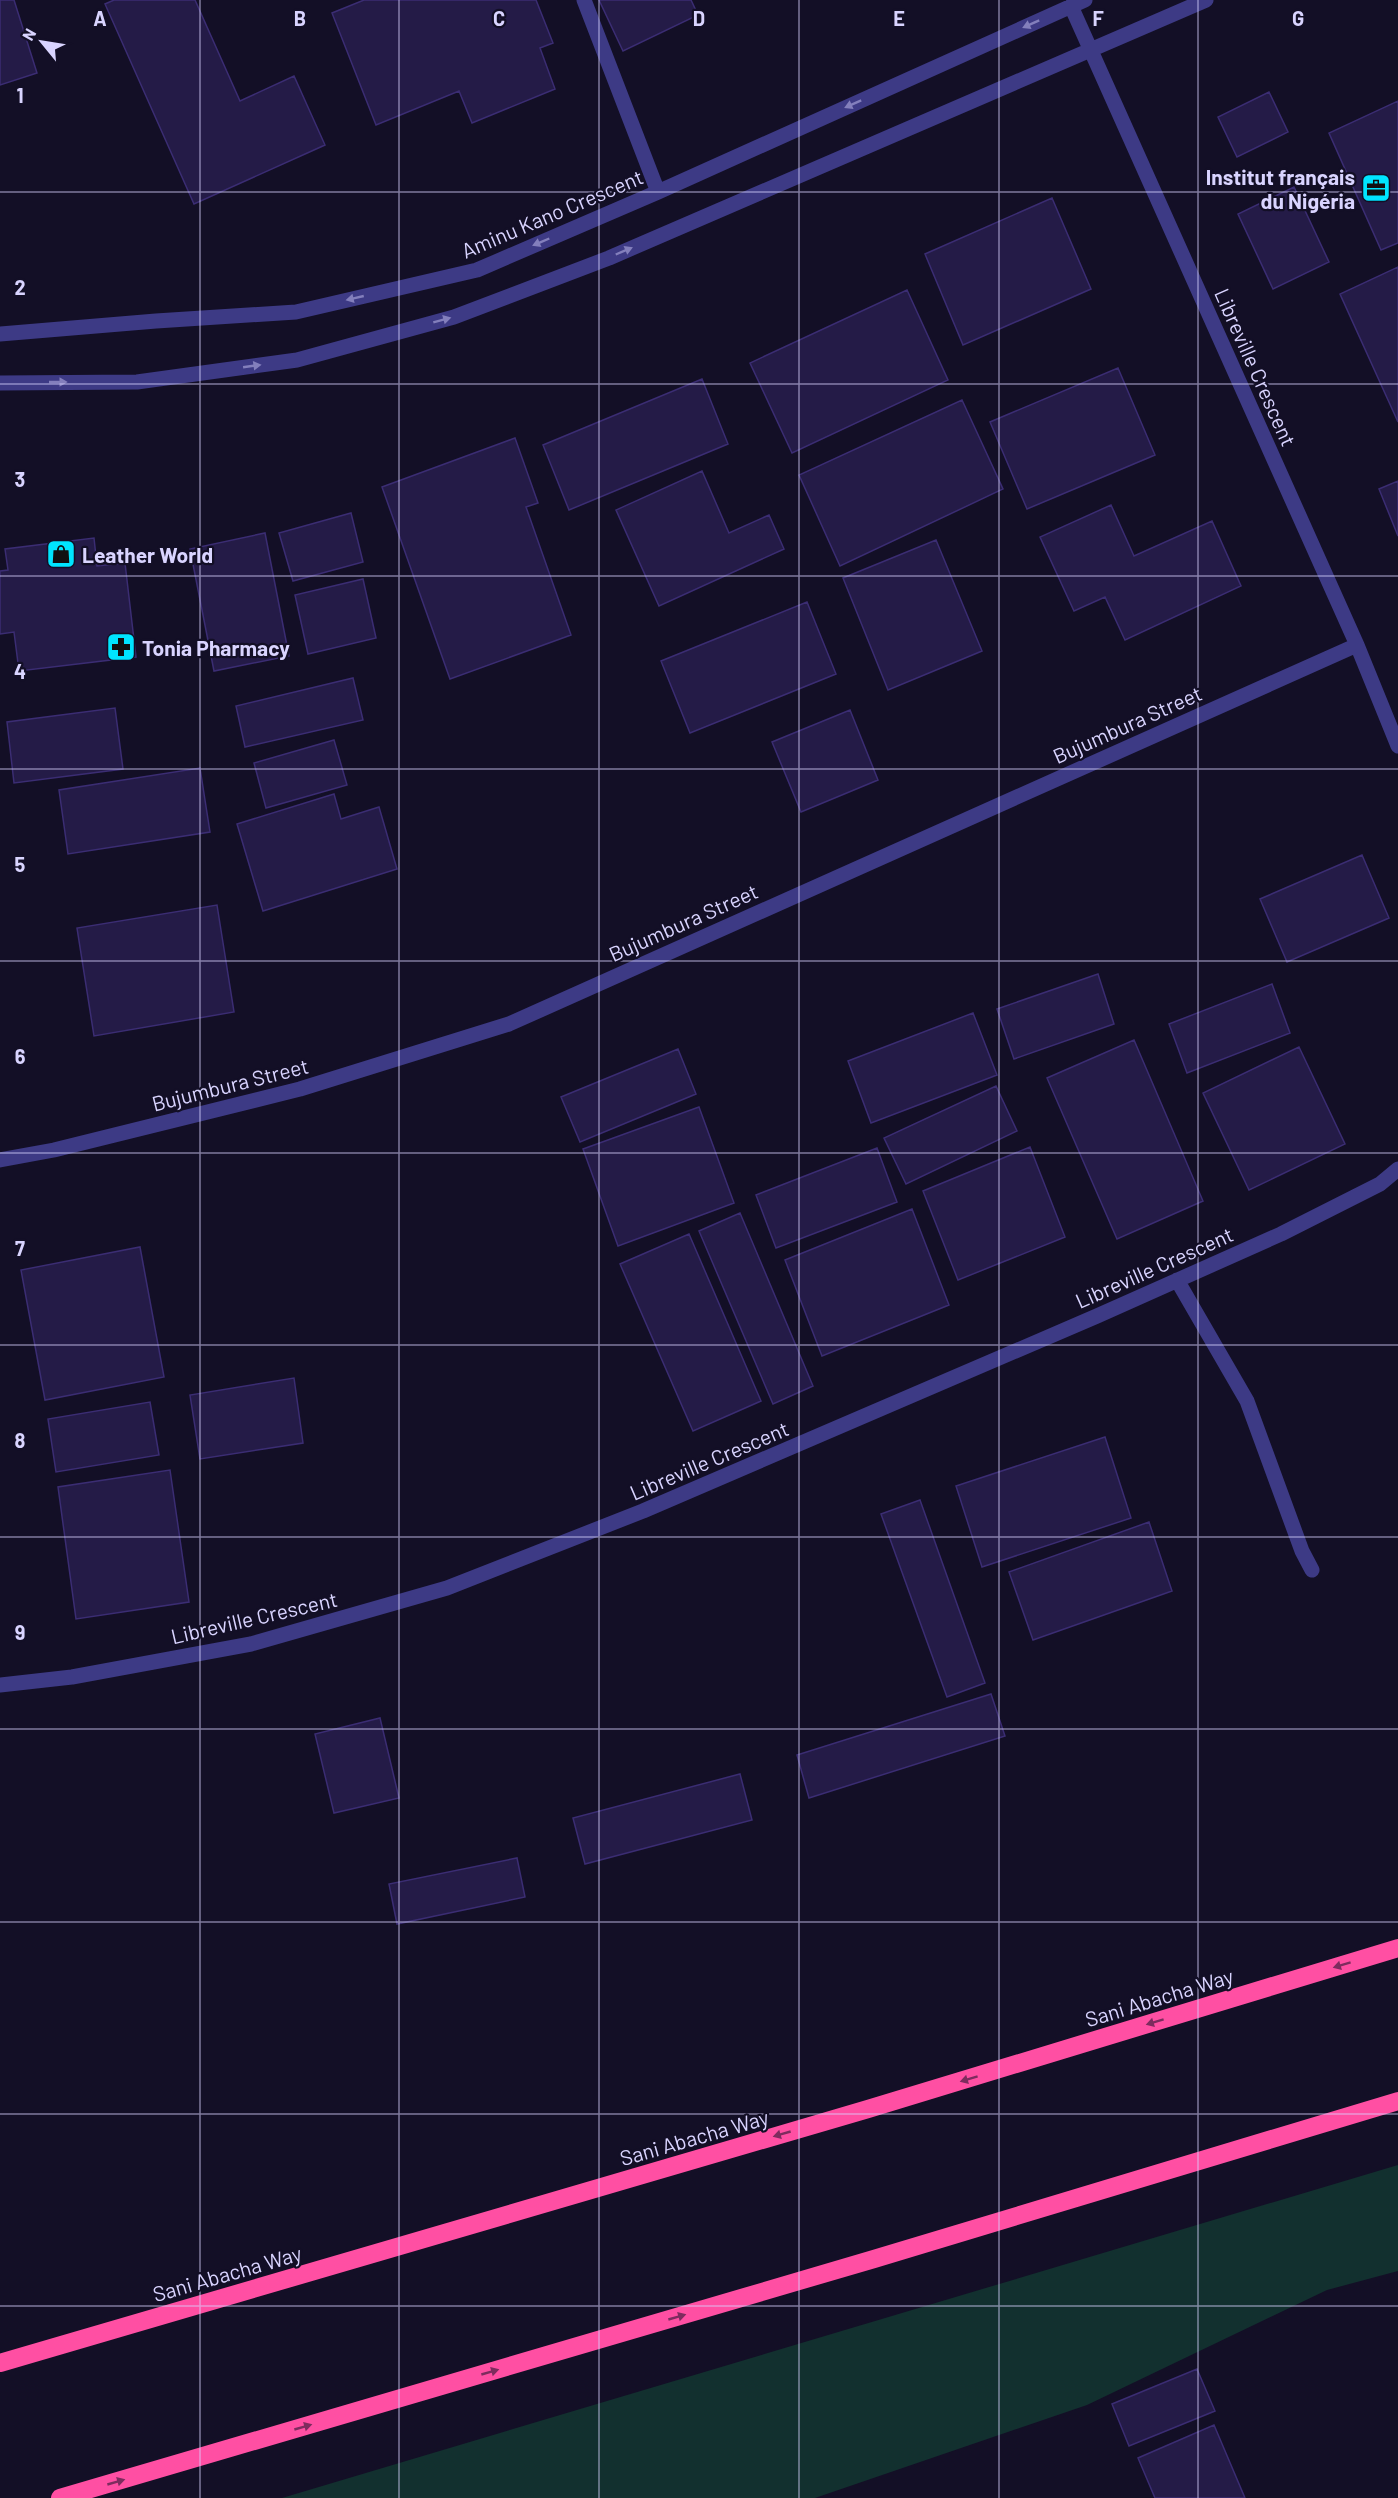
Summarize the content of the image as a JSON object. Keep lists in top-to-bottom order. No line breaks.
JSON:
{"streets":{"highway":["Sani Abacha Way"],"street":["Aminu Kano Crescent","Libreville Crescent","Bujumbura Street"]},"crossings":[["Aminu Kano Crescent","Libreville Crescent"],["Libreville Crescent","Bujumbura Street"]],"places":{"office":["Institut français du Nigéria"],"shop":["Leather World"],"pharmacy":["Tonia Pharmacy"]},"north":"top left","grid":{"columns":["A","B","C","D","E","F","G"],"rows":["1","2","3","4","5","6","7","8","9"]}}
